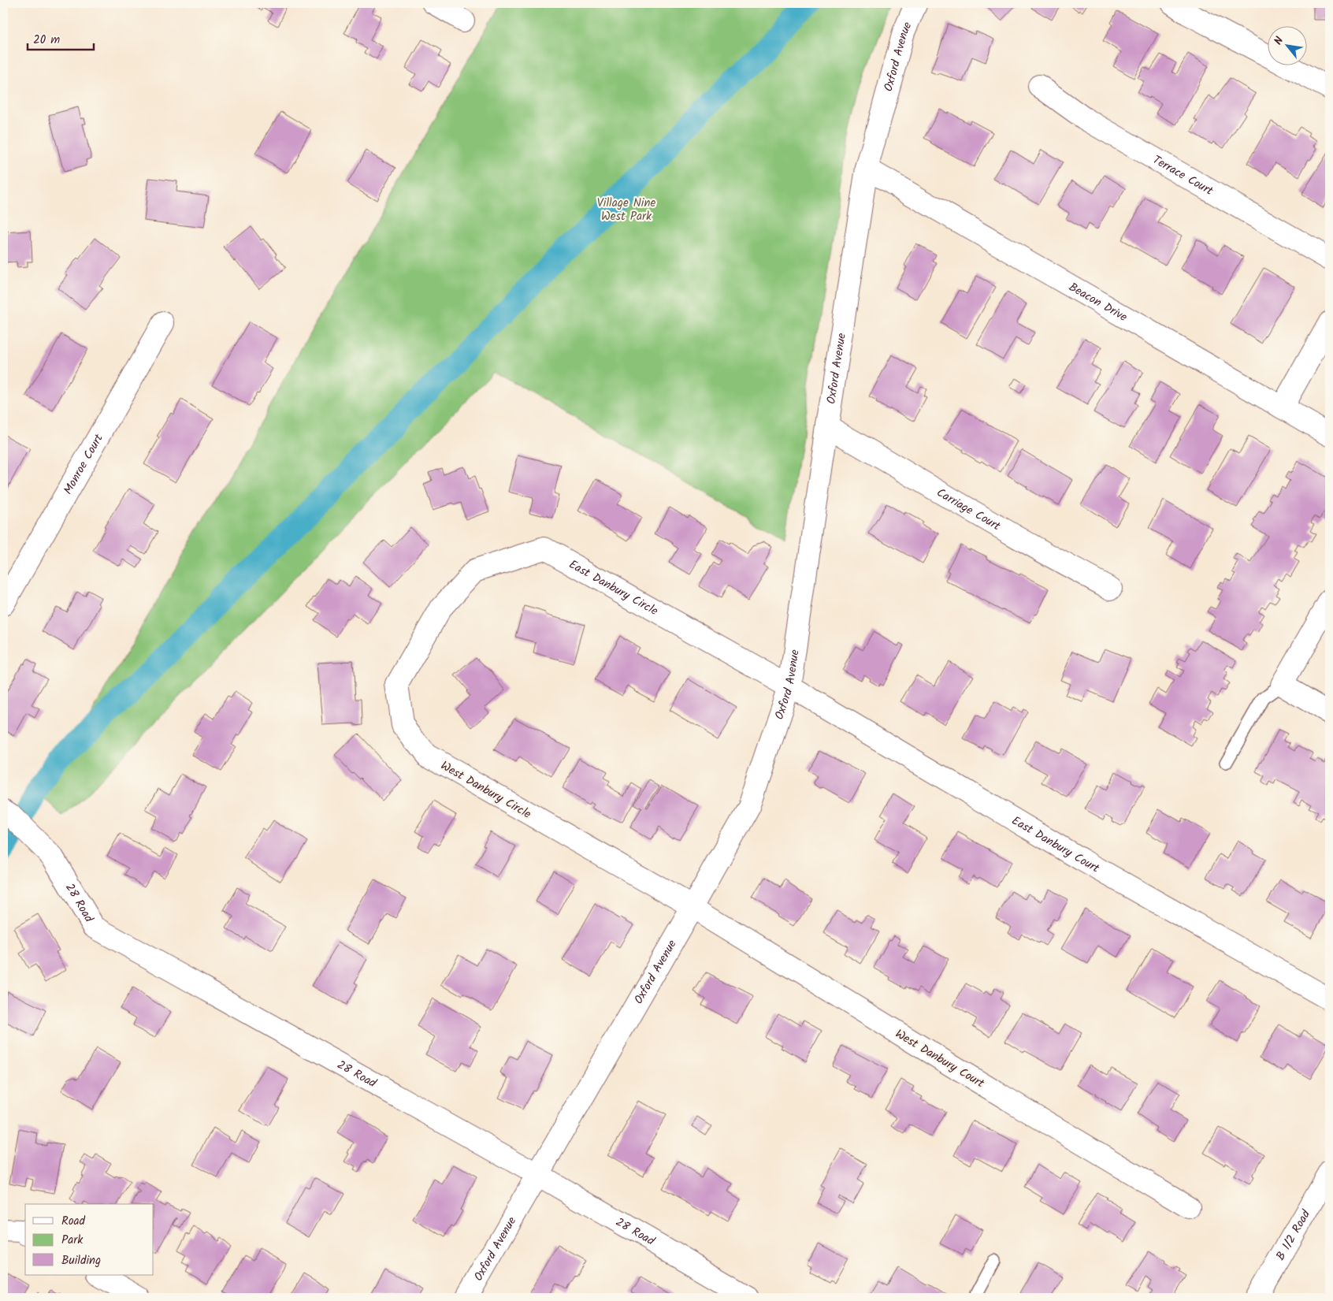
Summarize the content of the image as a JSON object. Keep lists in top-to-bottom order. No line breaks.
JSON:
{"streets":{"street":["Oxford Avenue","Terrace Court","Beacon Drive","Monroe Court","Carriage Court","East Danbury Circle","West Danbury Circle","East Danbury Court","28 Road","West Danbury Court","B 1/2 Road"]},"crossings":[["Oxford Avenue","Beacon Drive"],["Oxford Avenue","Carriage Court"],["Oxford Avenue","East Danbury Circle"],["Oxford Avenue","West Danbury Circle"],["Oxford Avenue","East Danbury Court"],["Oxford Avenue","28 Road"],["Oxford Avenue","West Danbury Court"],["East Danbury Circle","West Danbury Circle"],["East Danbury Circle","East Danbury Court"],["West Danbury Circle","West Danbury Court"]],"parks":["Village Nine West Park"],"legend":["Road","Park","Building"],"scale_bar":"20 m","north":"top left"}
